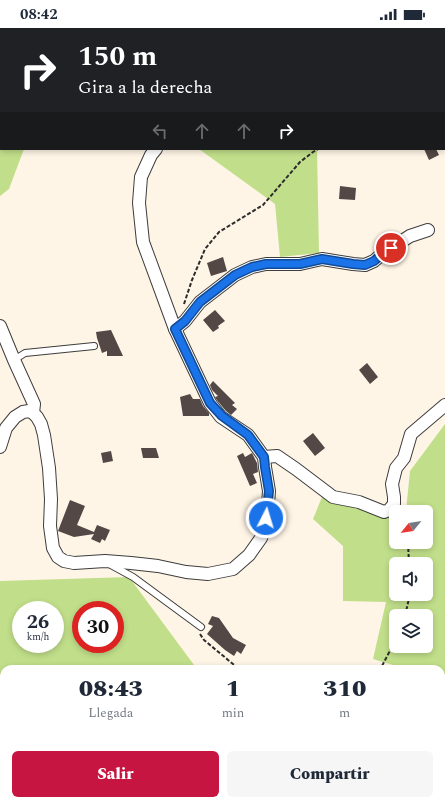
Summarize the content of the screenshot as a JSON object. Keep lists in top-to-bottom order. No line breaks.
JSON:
{"north":"bottom left","page":{"status":"08:42","turn":["150 m","Gira a la derecha"],"speed":"26 km/h","limit":"30","eta":["08:43","Llegada","1","min","310","m"],"buttons":["Salir","Compartir"]}}
